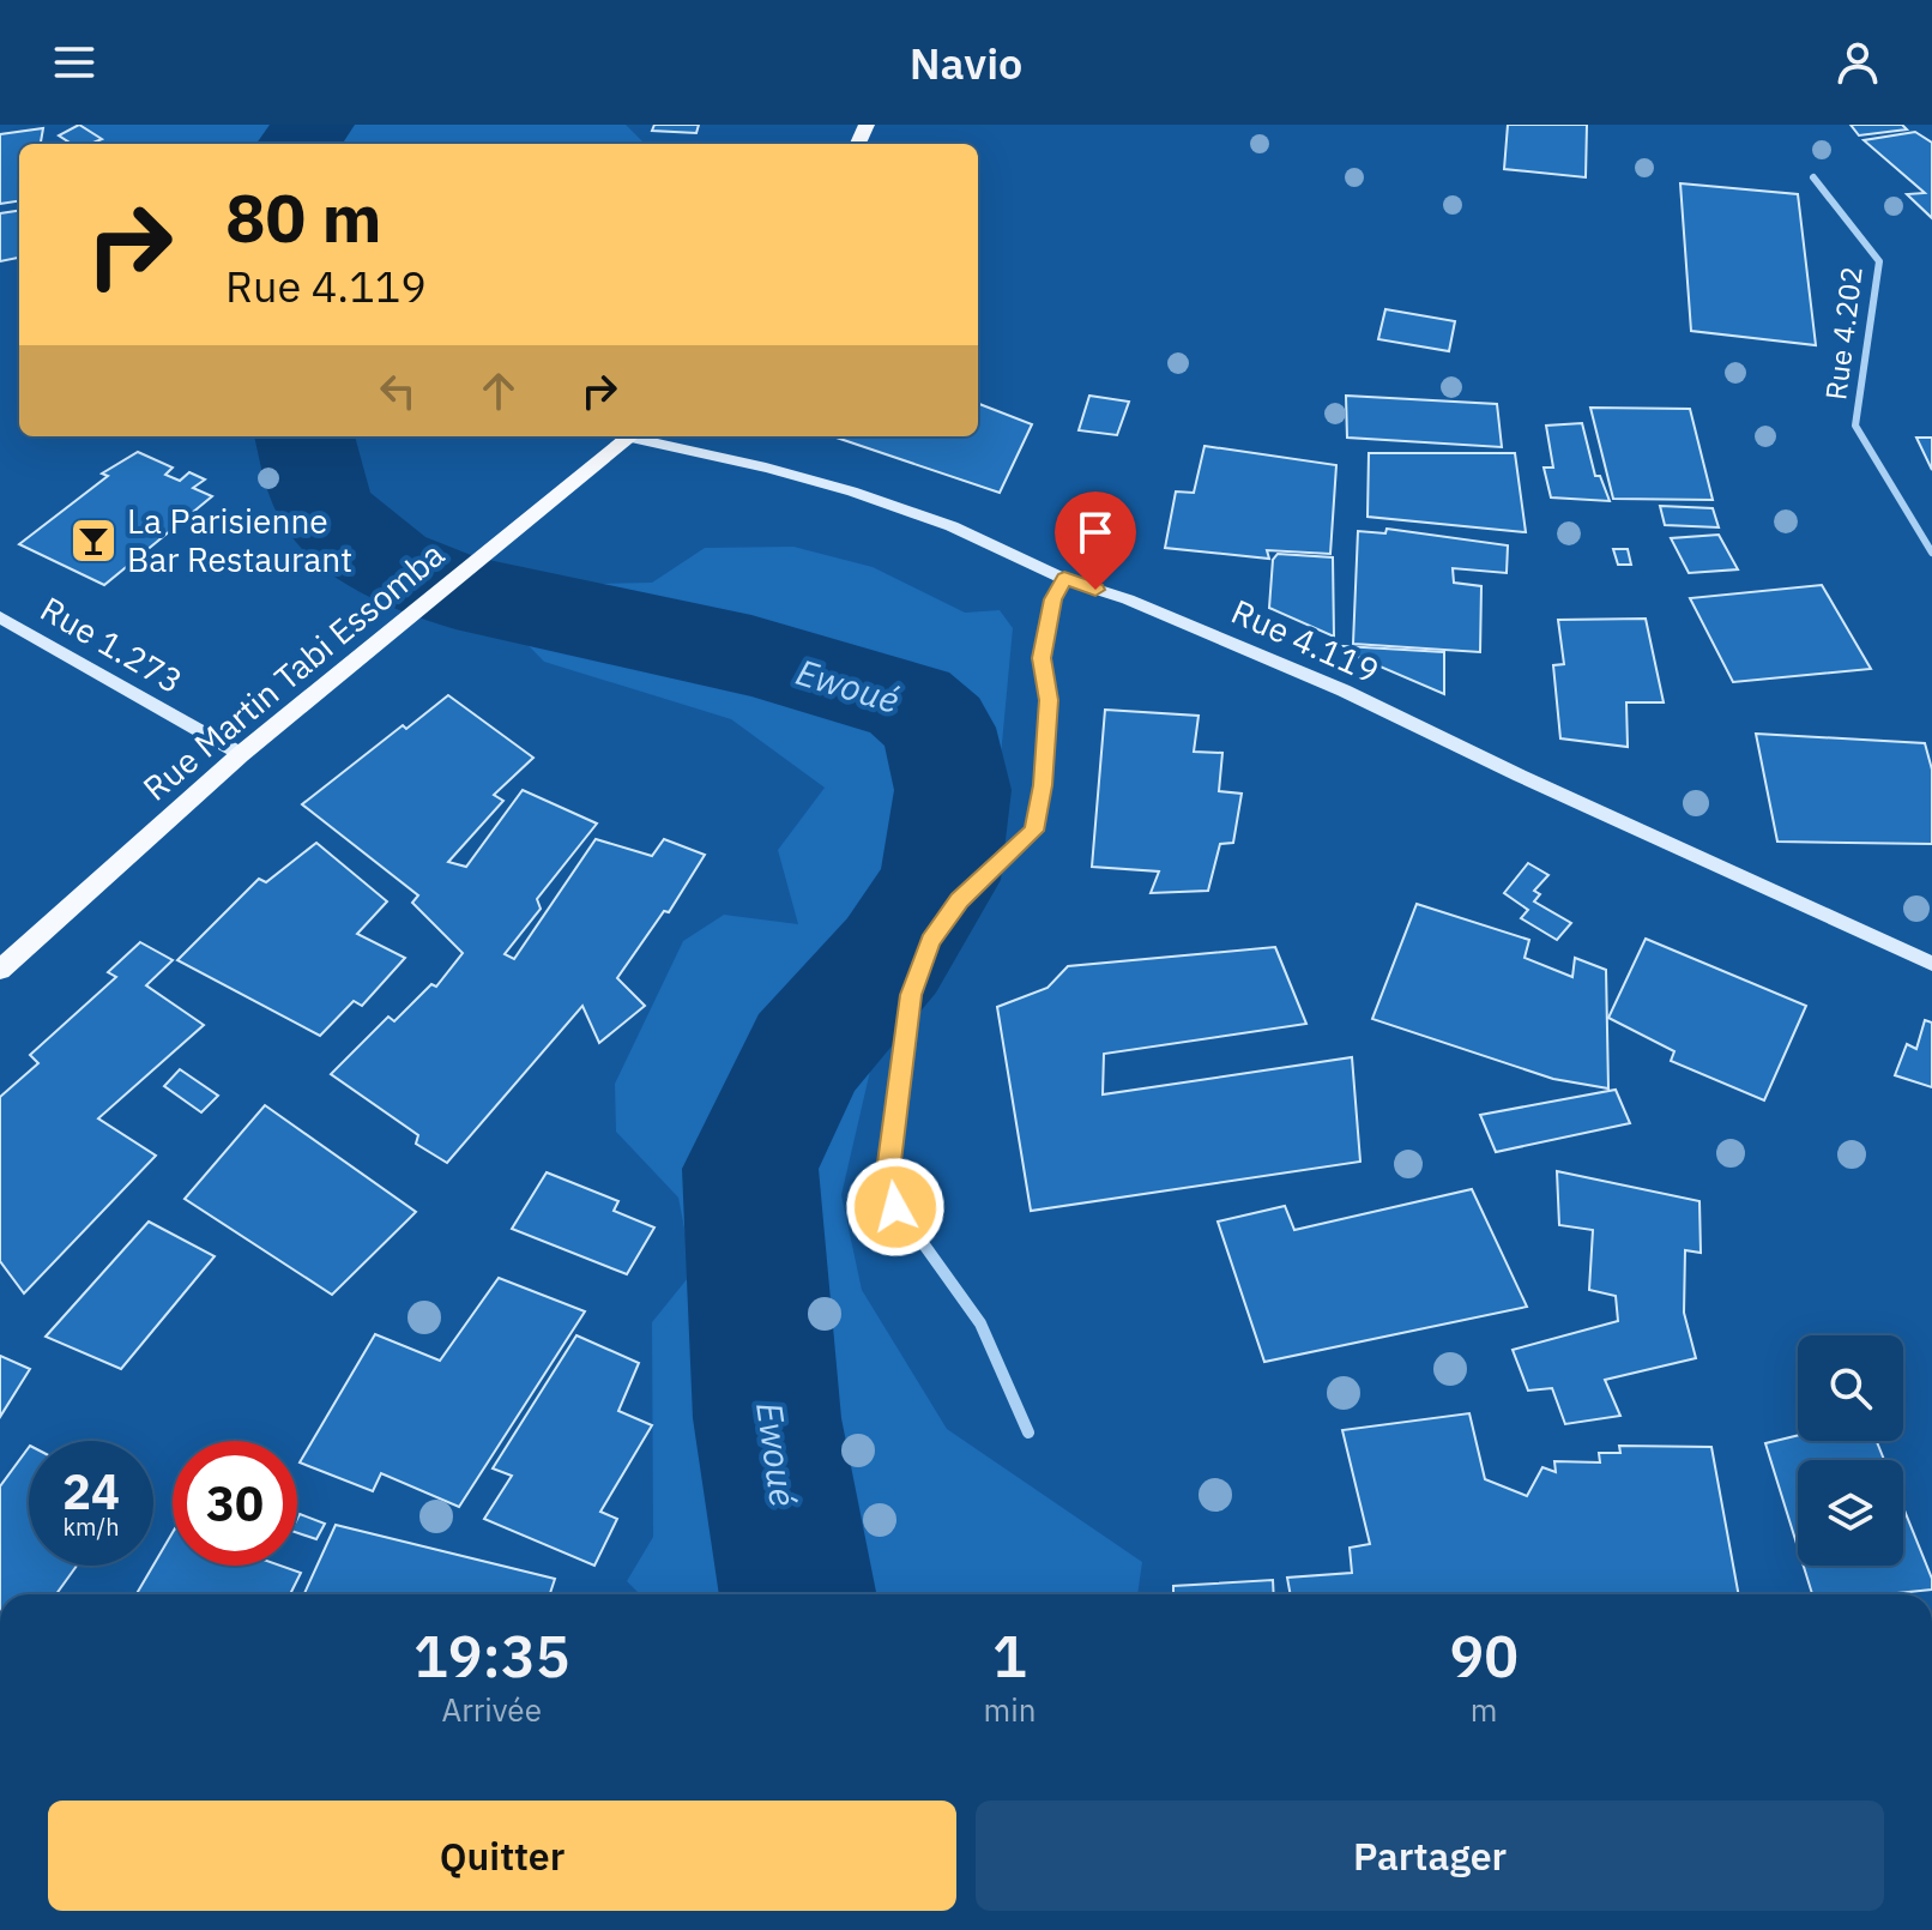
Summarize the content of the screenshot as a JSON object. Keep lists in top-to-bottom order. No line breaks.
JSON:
{"streets":{"main road":["Rue Martin Tabi Essomba"],"street":["Rue 4.202","Rue 4.119","Rue 1.273"]},"crossings":[["Rue 1.273","Rue Martin Tabi Essomba"]],"water":["Ewoué"],"places":{"bar":["La Parisienne Bar Restaurant"]},"page":{"header":"Navio","turn":["80 m","Rue 4.119"],"speed":"24 km/h","limit":"30","eta":["19:35","Arrivée","1","min","90","m"],"buttons":["Quitter","Partager"]}}
